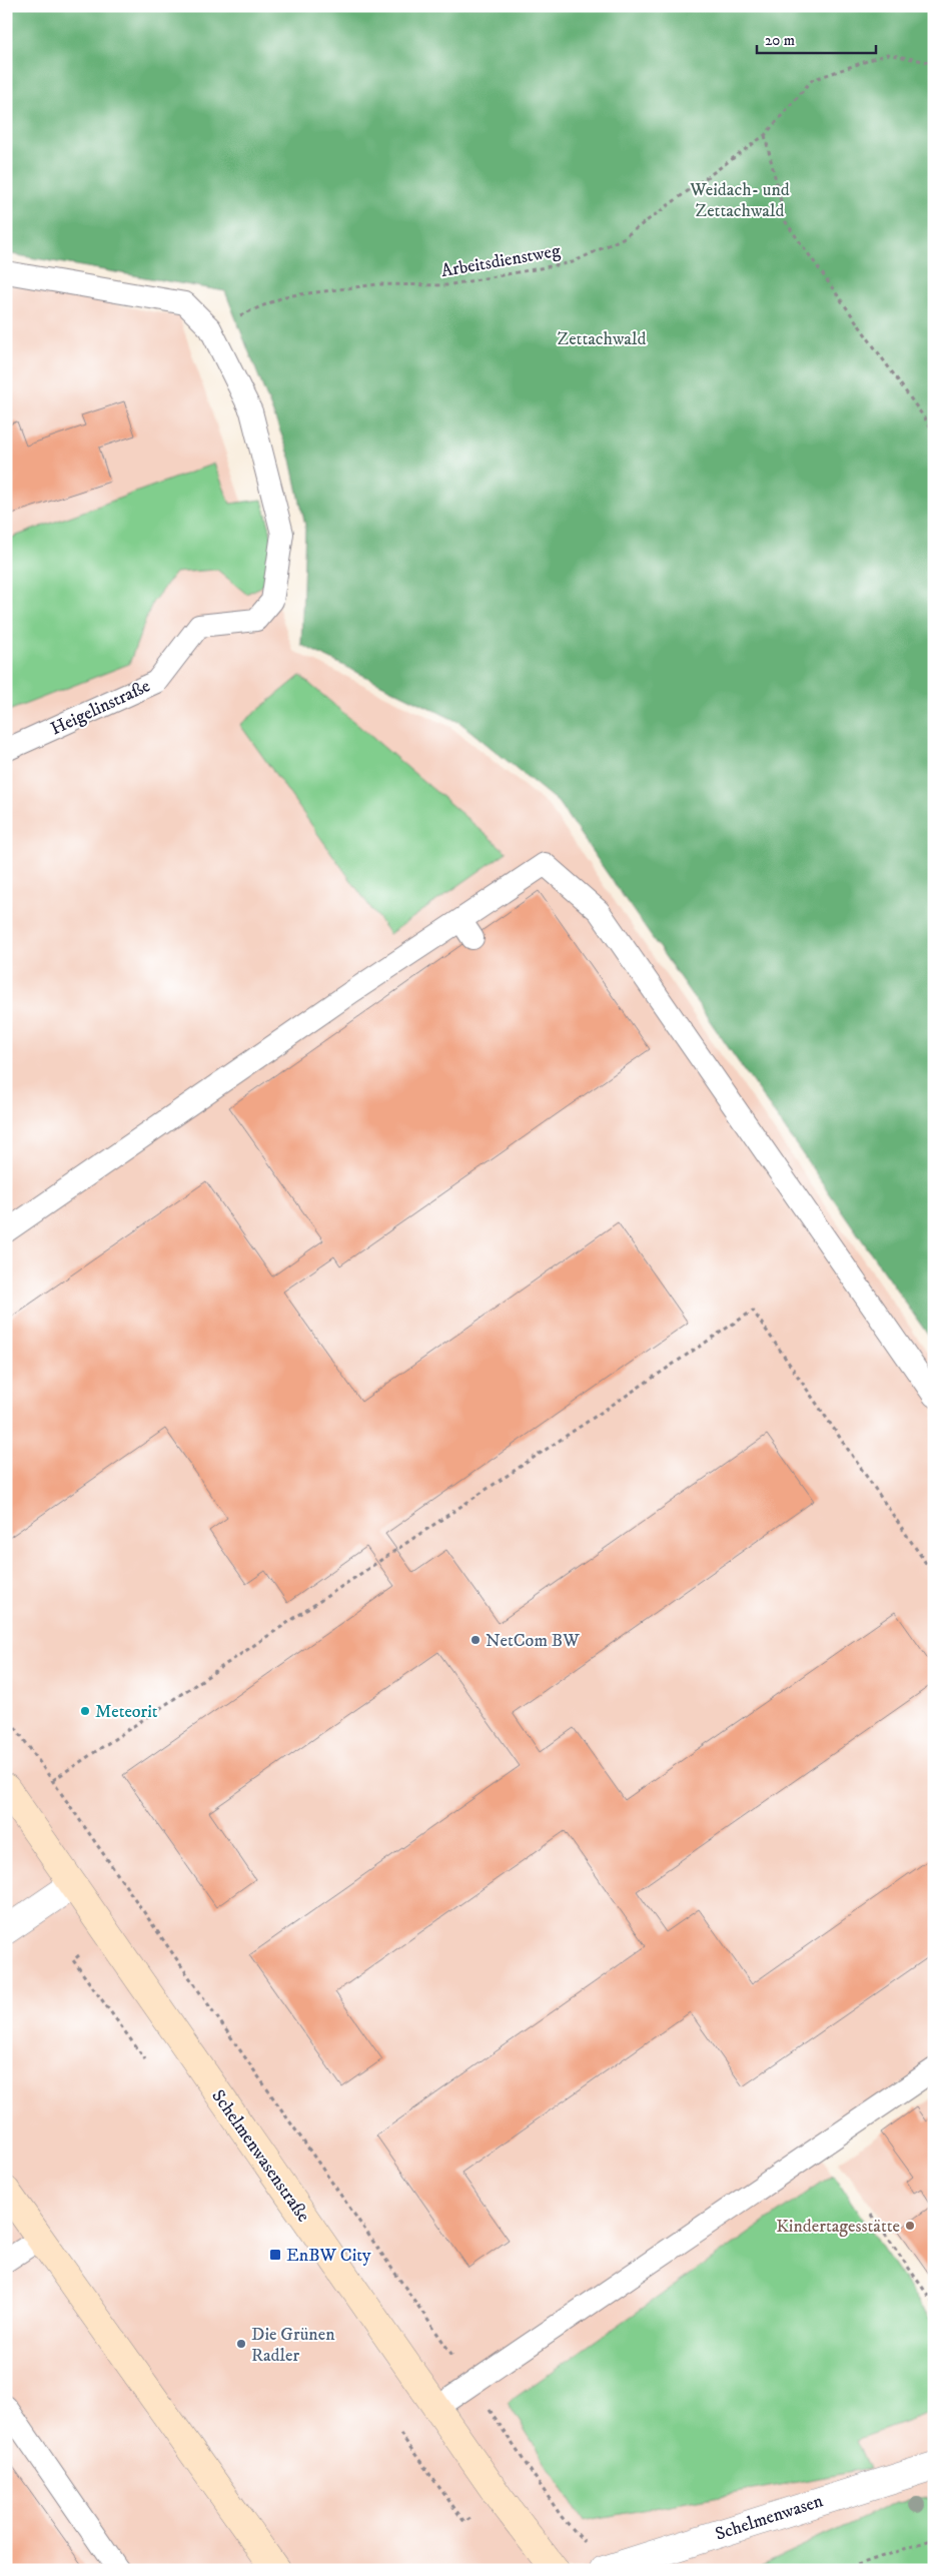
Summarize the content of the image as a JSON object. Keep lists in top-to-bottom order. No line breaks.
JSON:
{"streets":{"street":["Schelmenwasenstraße","Schelmenwasen"],"lane":["Heigelinstraße"],"path":["Arbeitsdienstweg"]},"crossings":[["Arbeitsdienstweg","Heigelinstraße"]],"parks":["Weidach- und Zettachwald","Zettachwald"],"places":{"other":["NetCom BW","Meteorit","Kindertagesstätte","Die Grünen Radler"],"transit":["EnBW City"]},"scale_bar":"20 m"}
